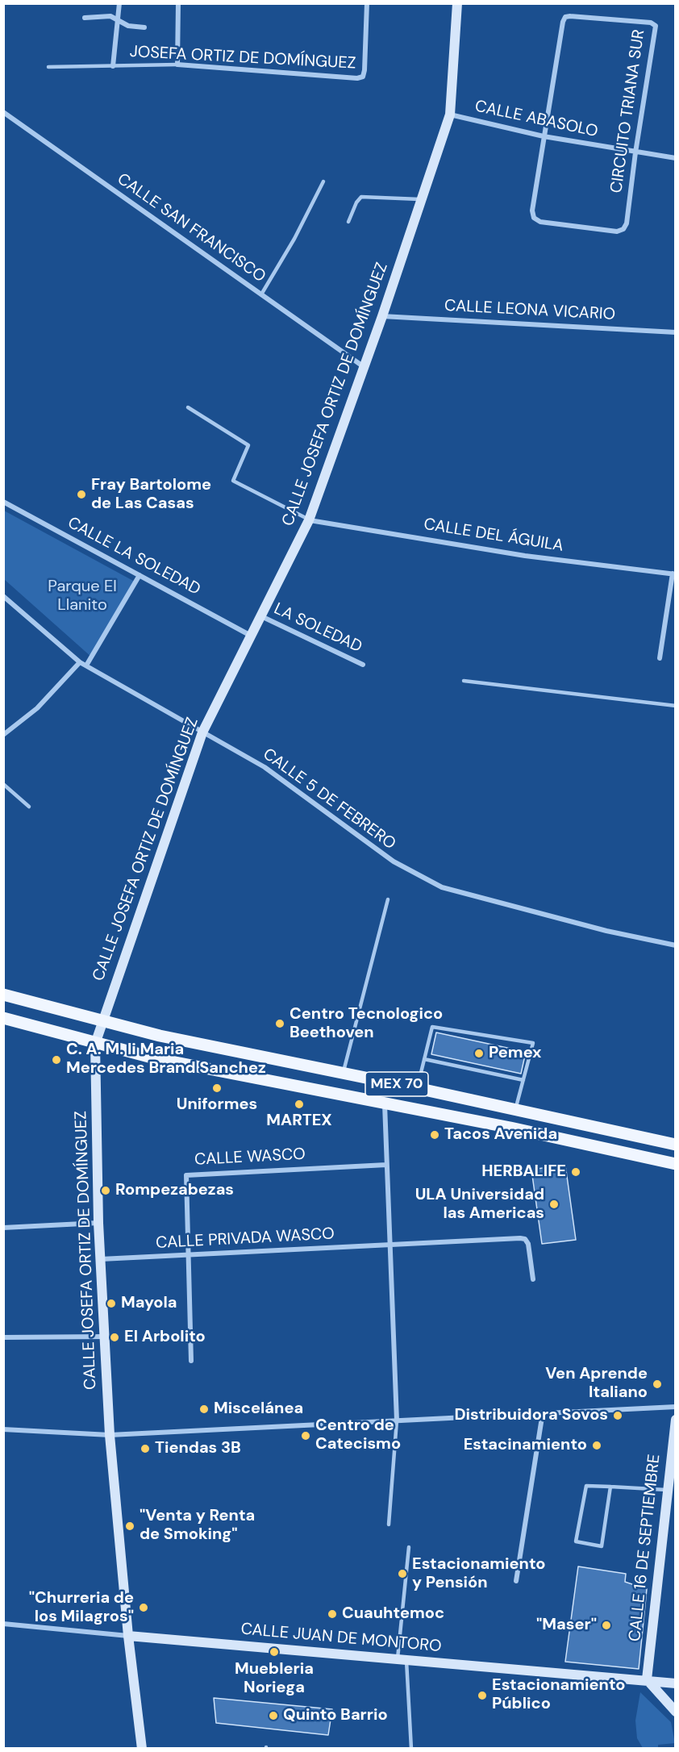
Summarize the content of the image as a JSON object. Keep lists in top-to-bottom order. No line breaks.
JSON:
{"streets":{"main road":["CALLE JOSEFA ORTIZ DE DOMÍNGUEZ","MEX 70","CALLE 16 DE SEPTIEMBRE","CALLE JUAN DE MONTORO"],"street":["JOSEFA ORTIZ DE DOMÍNGUEZ","CIRCUITO TRIANA SUR","CALLE ABASOLO","CALLE SAN FRANCISCO","CALLE LEONA VICARIO","CALLE DEL ÁGUILA","CALLE LA SOLEDAD","LA SOLEDAD","CALLE 5 DE FEBRERO","CALLE WASCO","CALLE PRIVADA WASCO"]},"crossings":[["CIRCUITO TRIANA SUR","CALLE ABASOLO"],["CALLE ABASOLO","CALLE JOSEFA ORTIZ DE DOMÍNGUEZ"],["CALLE SAN FRANCISCO","CALLE JOSEFA ORTIZ DE DOMÍNGUEZ"],["CALLE LEONA VICARIO","CALLE JOSEFA ORTIZ DE DOMÍNGUEZ"],["CALLE JOSEFA ORTIZ DE DOMÍNGUEZ","CALLE DEL ÁGUILA"],["CALLE JOSEFA ORTIZ DE DOMÍNGUEZ","CALLE LA SOLEDAD"],["CALLE JOSEFA ORTIZ DE DOMÍNGUEZ","LA SOLEDAD"],["CALLE JOSEFA ORTIZ DE DOMÍNGUEZ","CALLE 5 DE FEBRERO"],["CALLE JOSEFA ORTIZ DE DOMÍNGUEZ","MEX 70"],["CALLE JOSEFA ORTIZ DE DOMÍNGUEZ","CALLE PRIVADA WASCO"],["CALLE JOSEFA ORTIZ DE DOMÍNGUEZ","CALLE JUAN DE MONTORO"],["CALLE WASCO","CALLE PRIVADA WASCO"],["CALLE 16 DE SEPTIEMBRE","CALLE JUAN DE MONTORO"]],"parks":["Parque El Llanito"],"places":["Fray Bartolome de Las Casas","Centro Tecnologico Beethoven","Pemex","C. A. M. Ii Maria Mercedes Brand Sanchez","Uniformes","MARTEX","Tacos Avenida","HERBALIFE","Rompezabezas","ULA Universidad las Americas","Mayola","El Arbolito","Ven Aprende Italiano","Miscelánea","Distribuidora Sovos","Centro de Catecismo","Estacinamiento","Tiendas 3B","\"Venta y Renta de Smoking\"","Estacionamiento y Pensión","\"Churreria de los Milagros\"","Cuauhtemoc","\"Maser\"","Muebleria Noriega","Estacionamiento Público","Quinto Barrio"]}
